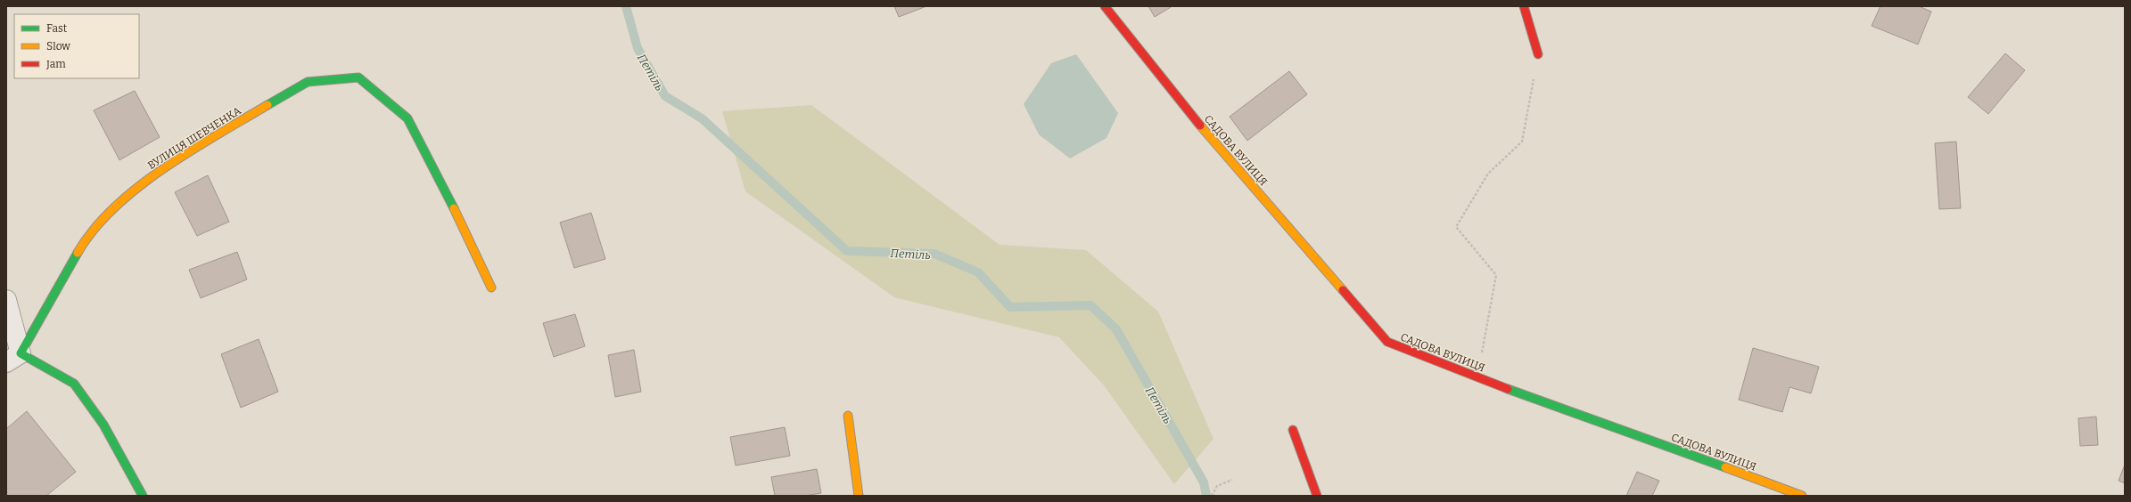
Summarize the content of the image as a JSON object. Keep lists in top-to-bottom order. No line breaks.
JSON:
{"streets":{"street":["ВУЛИЦЯ ШЕВЧЕНКА","САДОВА ВУЛИЦЯ"]},"water":["Петіль"],"legend":["Fast","Slow","Jam"]}
